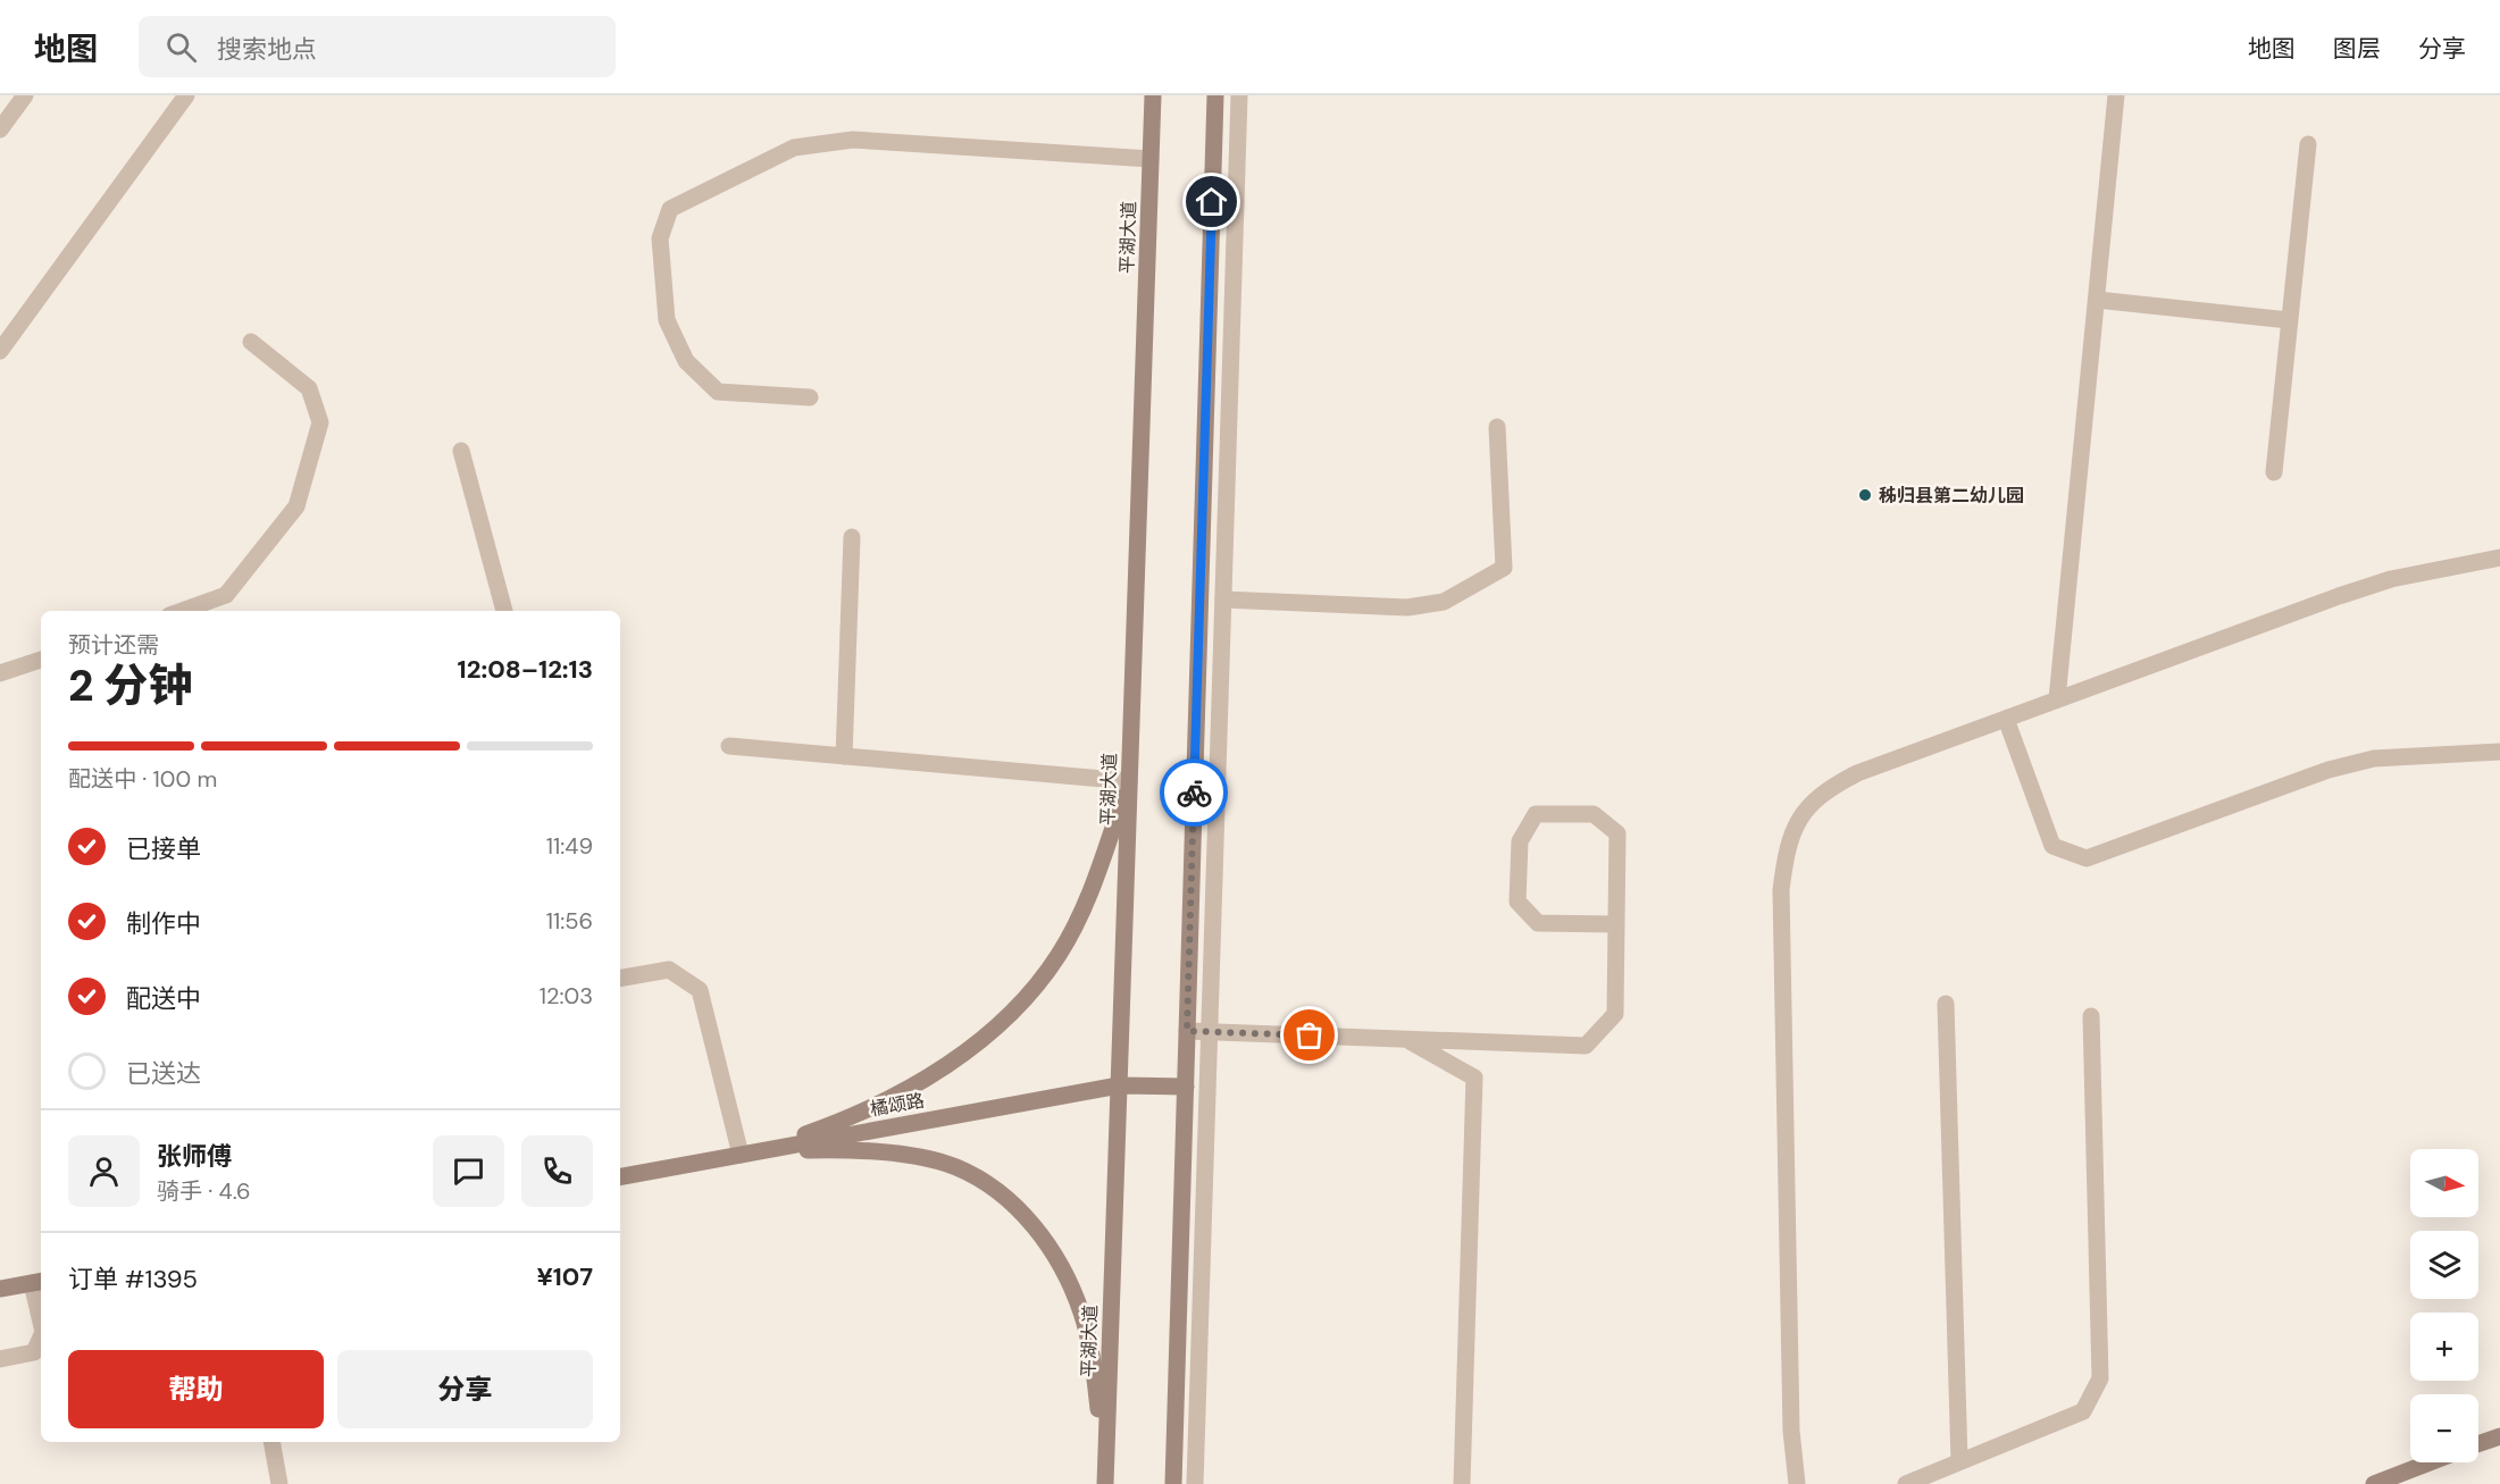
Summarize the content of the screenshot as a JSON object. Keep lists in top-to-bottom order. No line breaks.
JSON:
{"streets":{"main road":["平湖大道","橘颂路"]},"crossings":[["平湖大道","橘颂路"]],"places":["秭归县第二幼儿园"],"north":"right","page":{"header":"地图","search":"搜索地点","nav":["地图","图层","分享"],"heading":["2 分钟","预计还需","12:08–12:13"],"panel":["张师傅","骑手 · 4.6","订单 #1395","¥107"],"bar":"配送中 · 100 m","list":[["已接单","11:49"],["制作中","11:56"],["配送中","12:03"],"已送达"],"map_buttons":["+","−"],"buttons":["帮助","分享"]}}
